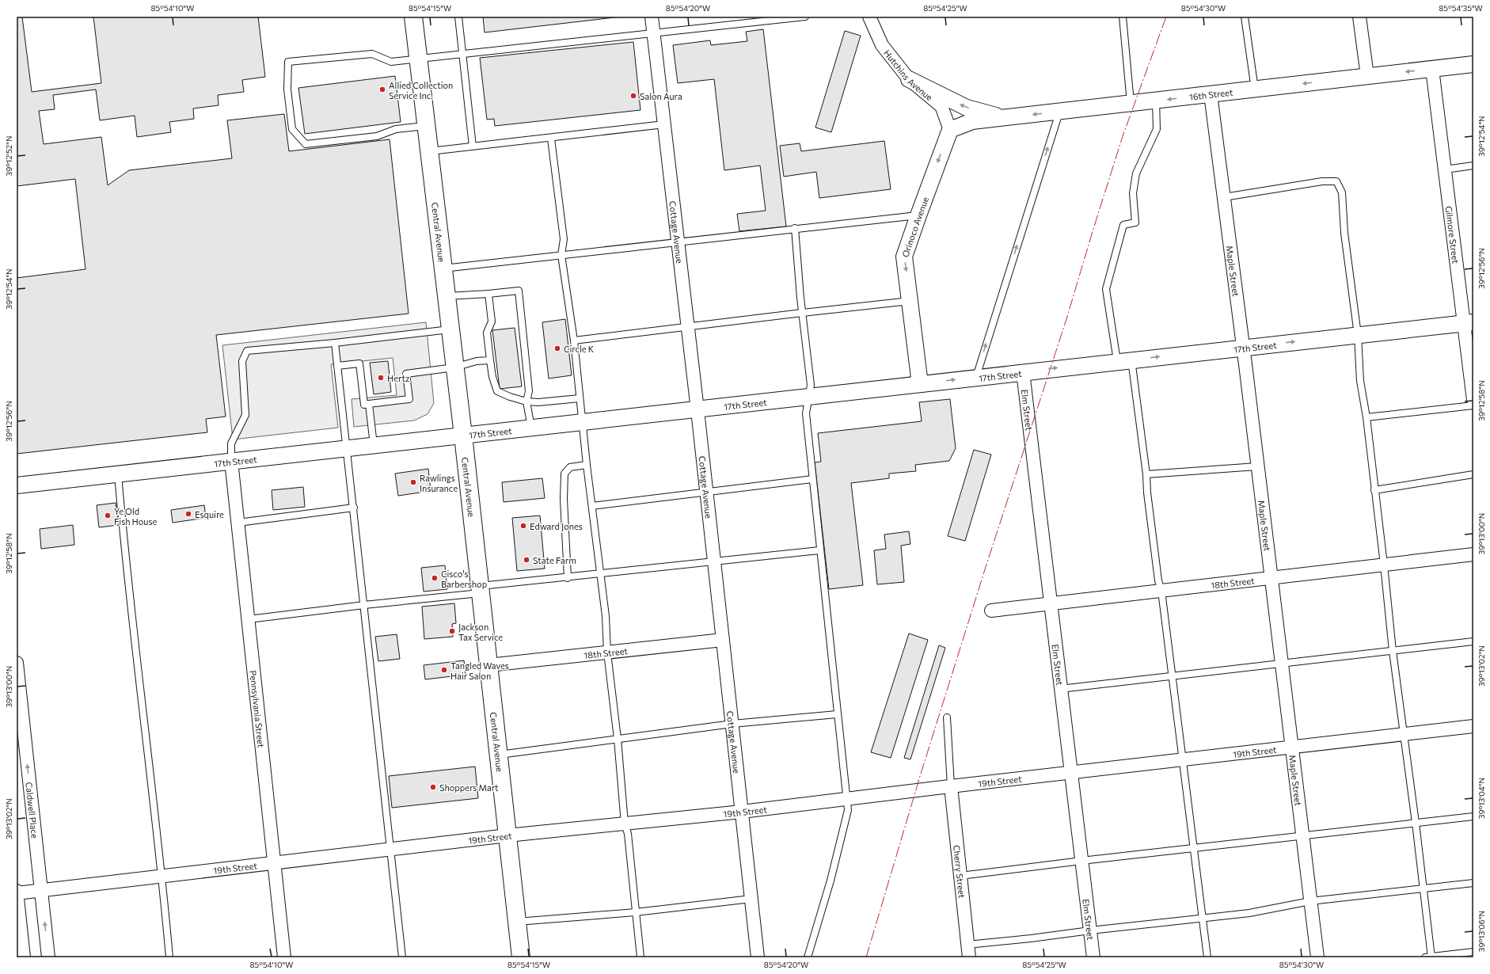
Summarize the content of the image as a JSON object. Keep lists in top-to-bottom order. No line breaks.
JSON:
{"streets":{"main road":["Central Avenue"],"street":["Hutchins Avenue","16th Street","Orinoco Avenue","Cottage Avenue","Gilmore Street","Maple Street","17th Street","Elm Street","18th Street","Pennsylvania Street","19th Street","Caldwell Place","Cherry Street"]},"crossings":[["Hutchins Avenue","16th Street"],["Hutchins Avenue","Orinoco Avenue"],["16th Street","Orinoco Avenue"],["16th Street","Gilmore Street"],["16th Street","Maple Street"],["Orinoco Avenue","17th Street"],["Central Avenue","17th Street"],["Central Avenue","18th Street"],["Central Avenue","19th Street"],["Cottage Avenue","17th Street"],["Cottage Avenue","18th Street"],["Cottage Avenue","19th Street"],["Gilmore Street","17th Street"],["Maple Street","17th Street"],["Maple Street","18th Street"],["Maple Street","19th Street"],["17th Street","Elm Street"],["17th Street","Pennsylvania Street"],["Elm Street","18th Street"],["Elm Street","19th Street"],["Pennsylvania Street","19th Street"],["19th Street","Caldwell Place"],["19th Street","Cherry Street"]],"one_way":["16th Street","Orinoco Avenue","Caldwell Place"],"places":["Allied Collection Service Inc.","Salon Aura","Circle K","Hertz","Rawlings Insurance","Esquire","Ye Old Fish House","Edward Jones","State Farm","Cisco's Barbershop","Jackson Tax Service","Tangled Waves Hair Salon","Shoppers Mart"],"coordinates":["85°54'10\"W","85°54'15\"W","85°54'20\"W","85°54'25\"W","85°54'30\"W","85°54'35\"W","39°12'54\"N","39°12'52\"N","39°12'56\"N","39°12'58\"N","39°13'00\"N","39°13'02\"N","39°13'04\"N","39°13'06\"N"]}
